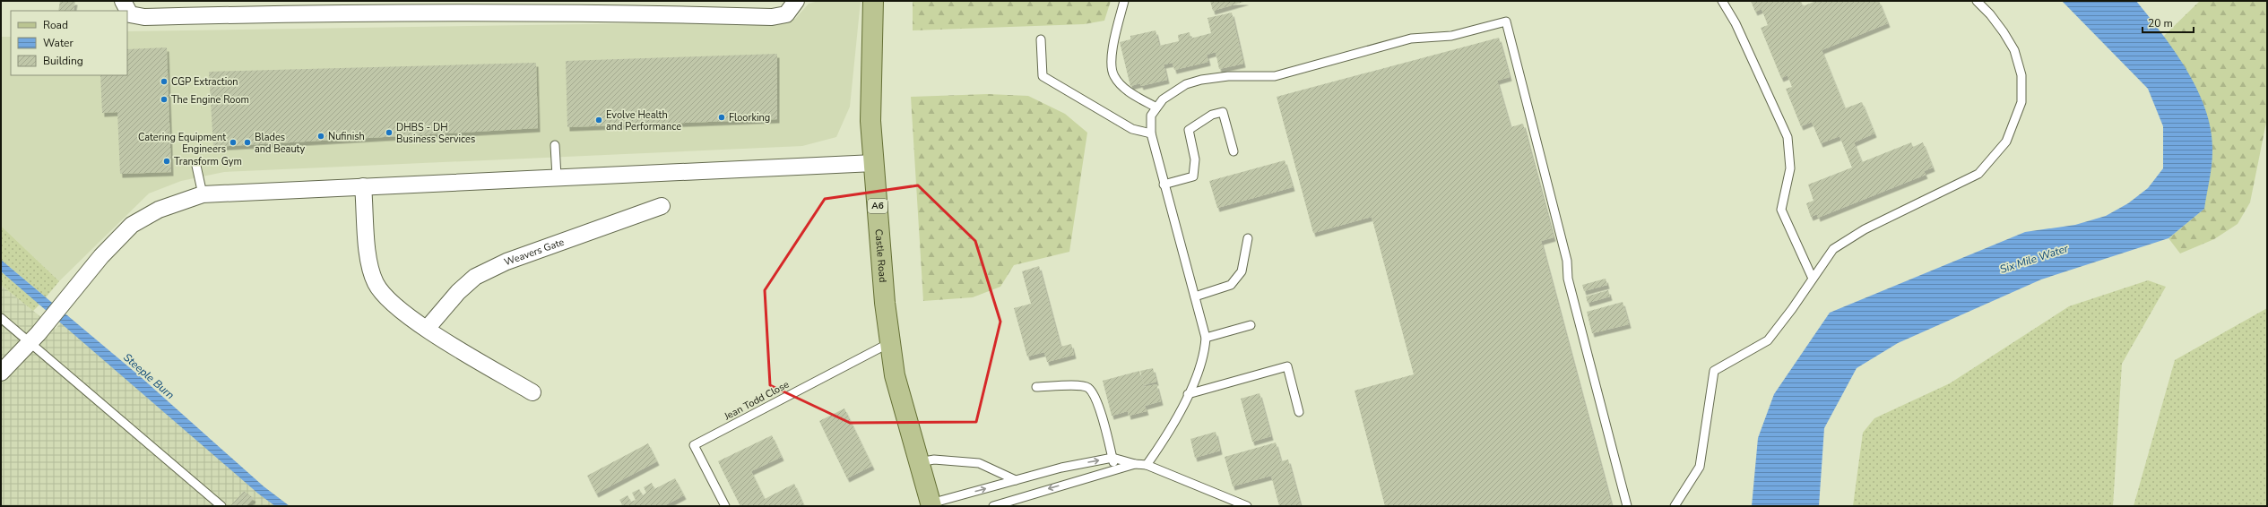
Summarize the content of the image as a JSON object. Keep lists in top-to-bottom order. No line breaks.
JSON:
{"streets":{"main road":["A6","Castle Road"],"street":["Weavers Gate"],"lane":["Jean Todd Close"]},"crossings":[["Castle Road","Jean Todd Close"]],"water":["Six Mile Water","Steeple Burn"],"places":["CGP Extraction","The Engine Room","Floorking","Evolve Health and Performance","DHBS - DH Business Services","Nufinish","Catering Equipment Engineers","Blades and Beauty","Transform Gym"],"legend":["Road","Water","Building"],"scale_bar":"20 m"}
